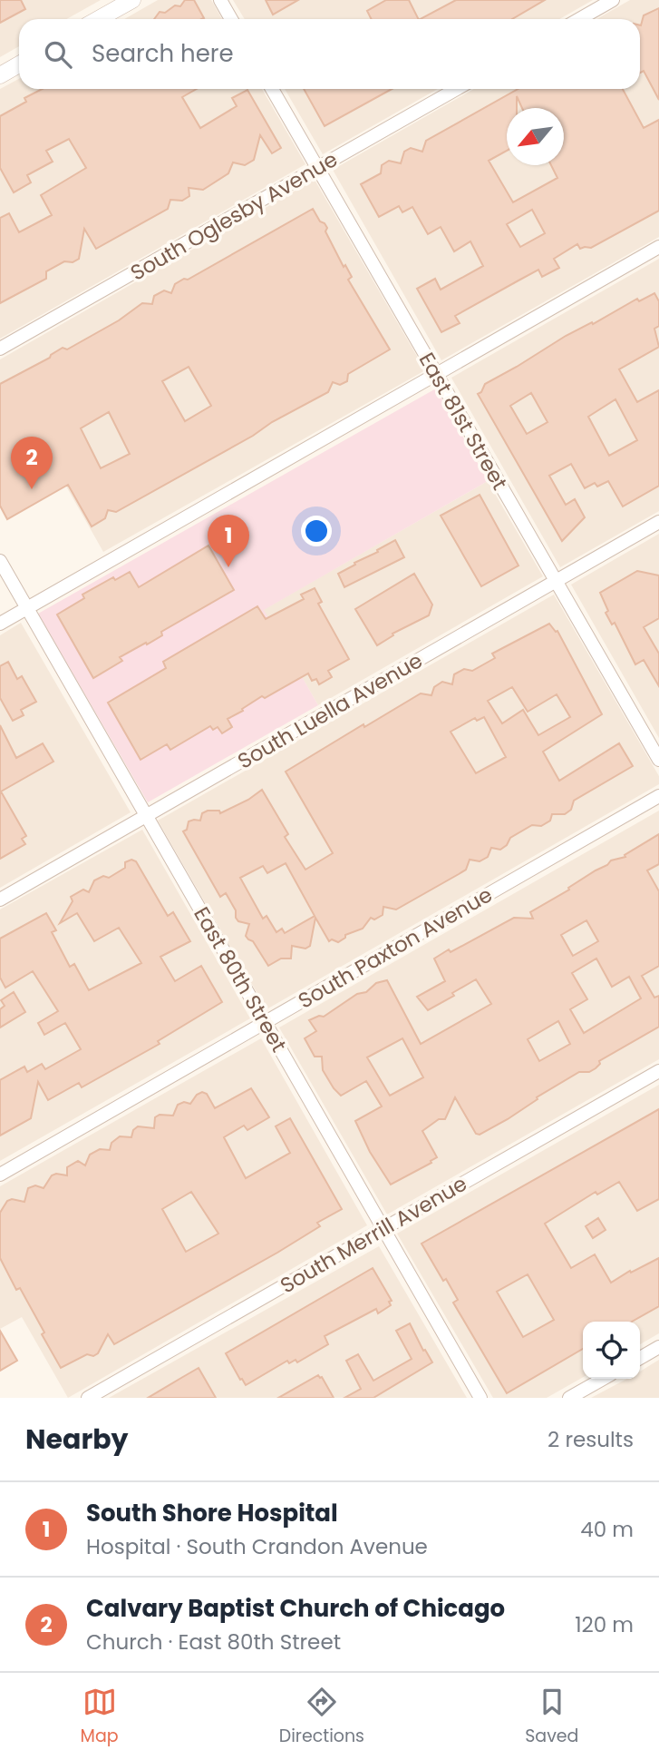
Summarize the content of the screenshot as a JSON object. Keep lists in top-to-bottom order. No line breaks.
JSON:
{"streets":{"street":["South Oglesby Avenue","East 81st Street","South Luella Avenue","South Paxton Avenue","East 80th Street","South Merrill Avenue"]},"crossings":[["South Oglesby Avenue","East 81st Street"],["East 81st Street","South Luella Avenue"],["South Luella Avenue","East 80th Street"],["South Paxton Avenue","East 80th Street"],["East 80th Street","South Merrill Avenue"]],"north":"bottom left","page":{"search":"Search here","pins":["2","1"],"heading":["Nearby","2 results"],"list":[{"mark":"1","name":"South Shore Hospital","note":"Hospital · South Crandon Avenue","value":"40 m"},{"mark":"2","name":"Calvary Baptist Church of Chicago","note":"Church · East 80th Street","value":"120 m"}],"nav":["Map","Directions","Saved"]}}
